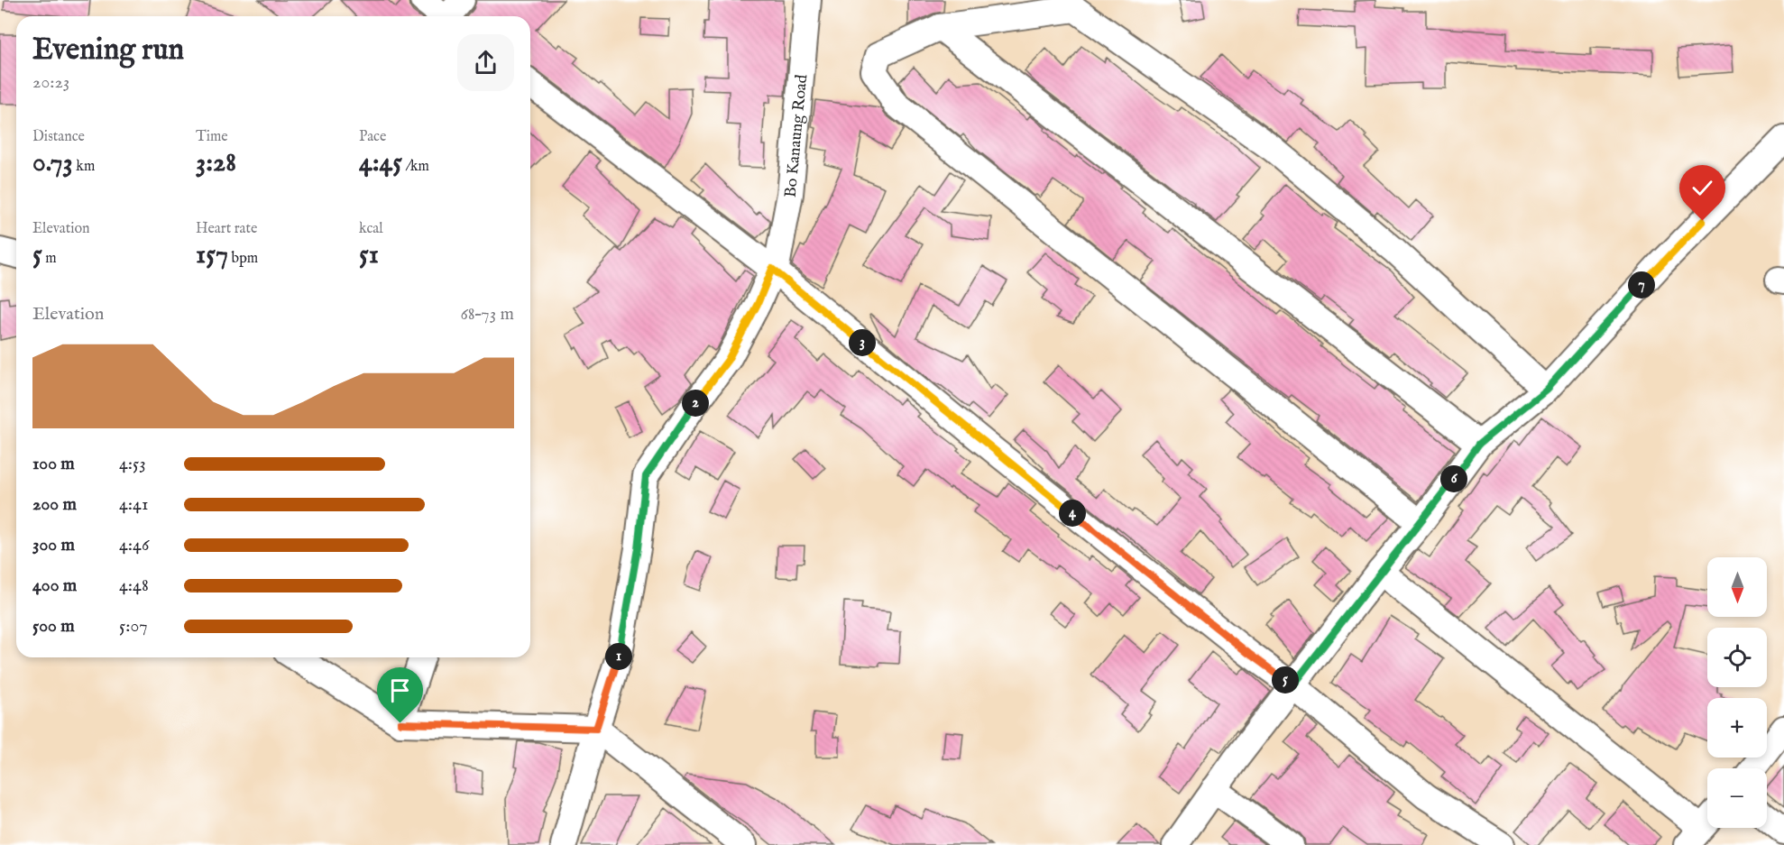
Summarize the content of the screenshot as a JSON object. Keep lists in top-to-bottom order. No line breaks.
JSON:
{"streets":{"street":["Bo Kanaung Road"]},"north":"bottom","page":{"heading":["Evening run","20:23"],"stats":[["Distance","0.73 km"],["Time","3:28"],["Pace","4:45 /km"],["Elevation","5 m"],["Heart rate","157 bpm"],["kcal","51"]],"pins":["7","3","2","6","4","1","5"],"chart":["Elevation","68–73 m"],"list":[{"name":"100 m","note":"4:53"},{"name":"200 m","note":"4:41"},{"name":"300 m","note":"4:46"},{"name":"400 m","note":"4:48"},{"name":"500 m","note":"5:07"}],"map_buttons":["+","−"]}}
